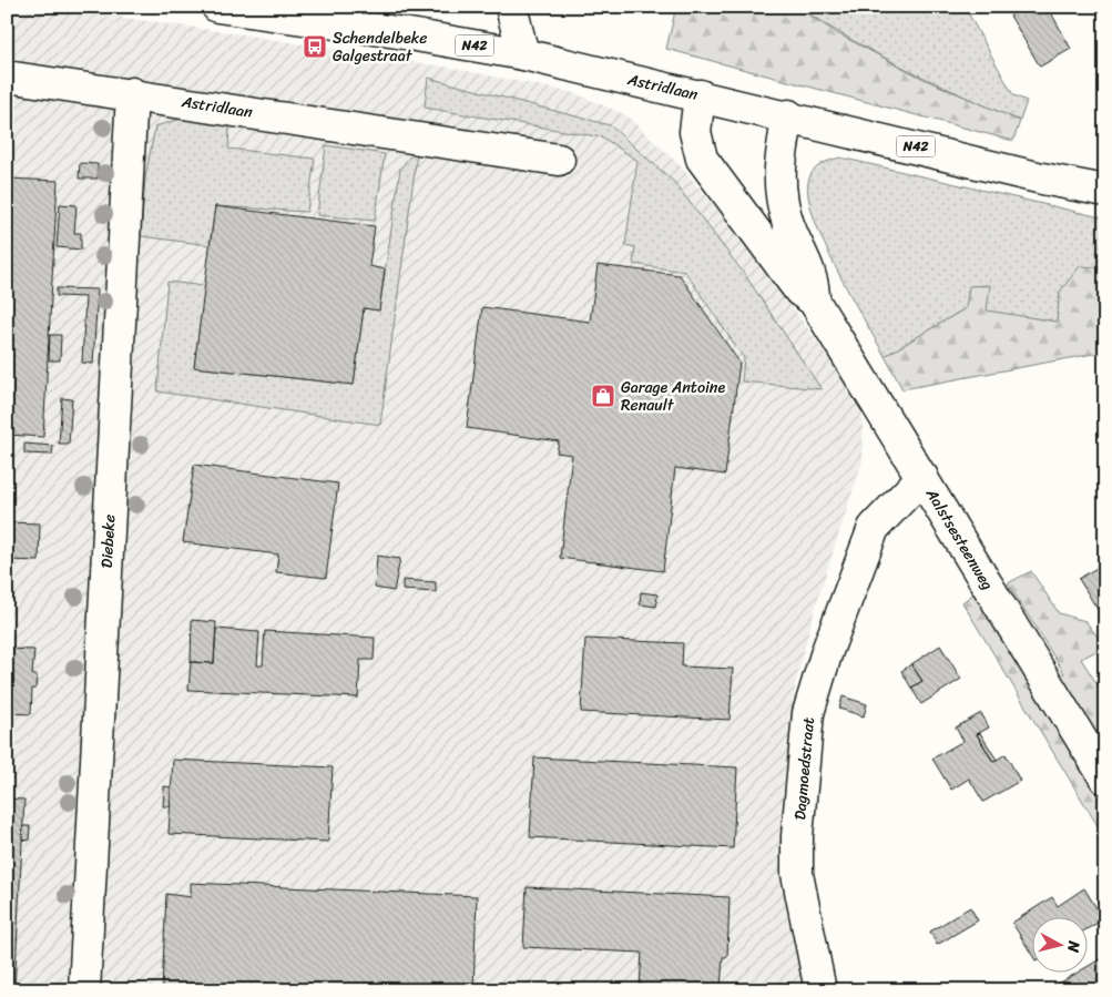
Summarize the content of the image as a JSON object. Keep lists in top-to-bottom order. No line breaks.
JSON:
{"streets":{"street":["N42","Astridlaan","Aalstsesteenweg","Diebeke","Dagmoedstraat"]},"crossings":[["Astridlaan","Aalstsesteenweg"],["Astridlaan","Diebeke"],["Aalstsesteenweg","Dagmoedstraat"]],"places":{"bus stop":["Schendelbeke Galgestraat"],"shop":["Garage Antoine Renault"]},"north":"right"}
